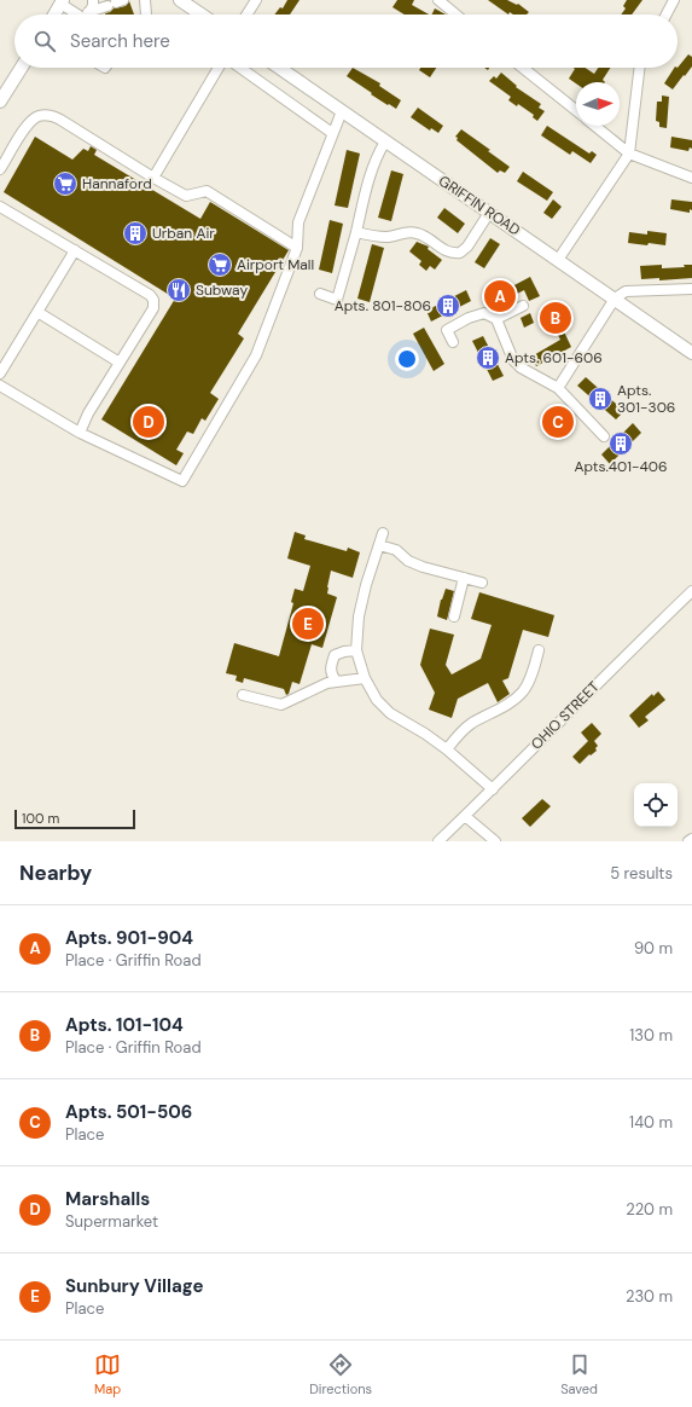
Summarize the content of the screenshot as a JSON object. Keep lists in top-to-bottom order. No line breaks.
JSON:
{"streets":{"main road":["GRIFFIN ROAD"],"street":["OHIO STREET"]},"places":{"supermarket":["Hannaford","Airport Mall"],"building":["Urban Air","Apts. 801-806","Apts. 601-606","Apts. 301-306","Apts.401-406"],"restaurant":["Subway"]},"scale_bar":"100 m","north":"right","page":{"search":"Search here","pins":["A","B","C","D","E"],"scale":"100 m","heading":["Nearby","5 results"],"list":[{"mark":"A","name":"Apts. 901-904","note":"Place · Griffin Road","value":"90 m"},{"mark":"B","name":"Apts. 101-104","note":"Place · Griffin Road","value":"130 m"},{"mark":"C","name":"Apts. 501-506","note":"Place","value":"140 m"},{"mark":"D","name":"Marshalls","note":"Supermarket","value":"220 m"},{"mark":"E","name":"Sunbury Village","note":"Place","value":"230 m"}],"nav":["Map","Directions","Saved"]}}
